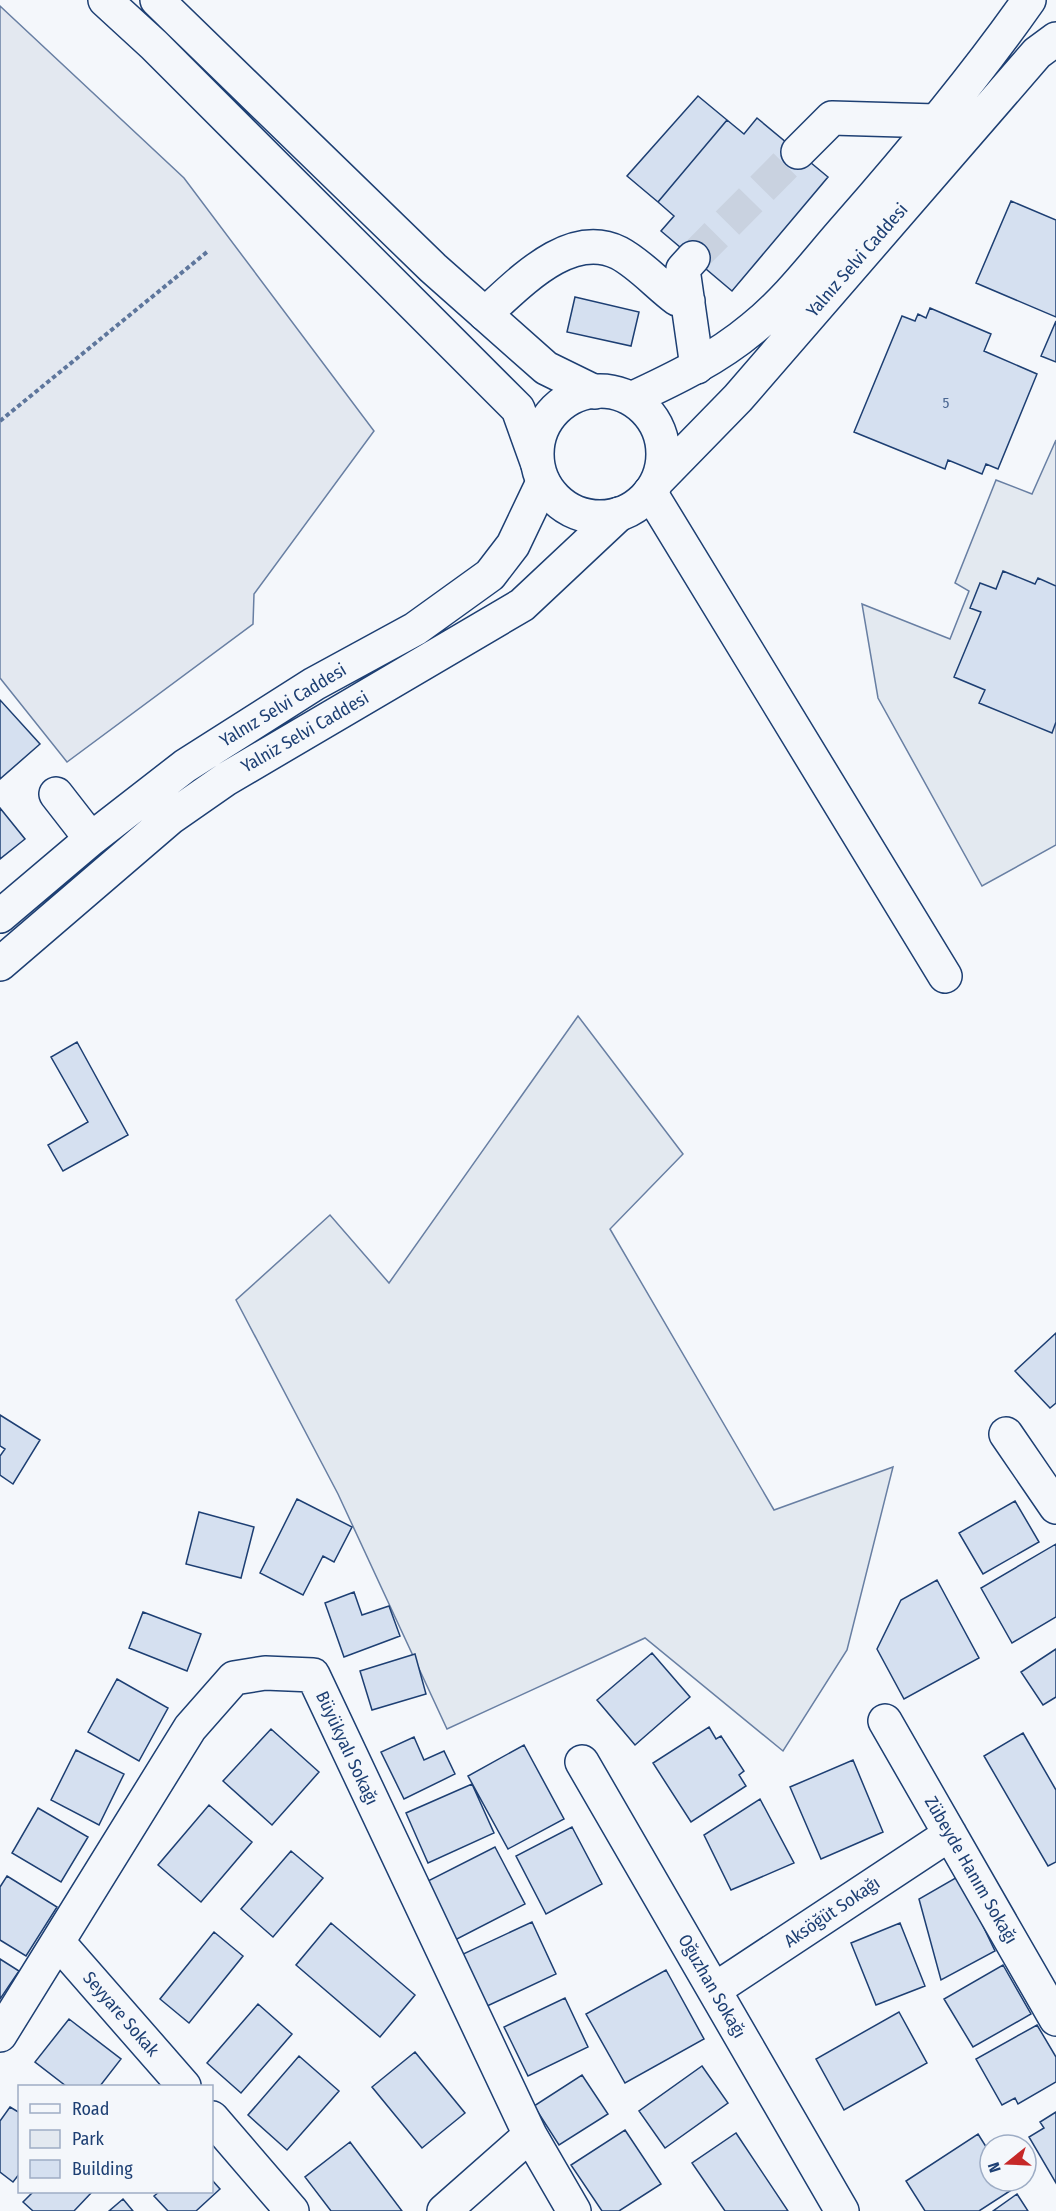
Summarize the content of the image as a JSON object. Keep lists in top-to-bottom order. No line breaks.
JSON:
{"streets":{"main road":["Yalnız Selvi Caddesi","Yalniz Selvi Caddesi","Büyükyalı Sokağı","Zübeyde Hanım Sokağı","Aksöğüt Sokağı","Oğuzhan Sokağı","Seyyare Sokak"]},"crossings":[["Yalnız Selvi Caddesi","Yalniz Selvi Caddesi"],["Büyükyalı Sokağı","Seyyare Sokak"],["Zübeyde Hanım Sokağı","Aksöğüt Sokağı"],["Aksöğüt Sokağı","Oğuzhan Sokağı"]],"house_numbers":["5"],"legend":["Road","Park","Building"],"north":"left"}
